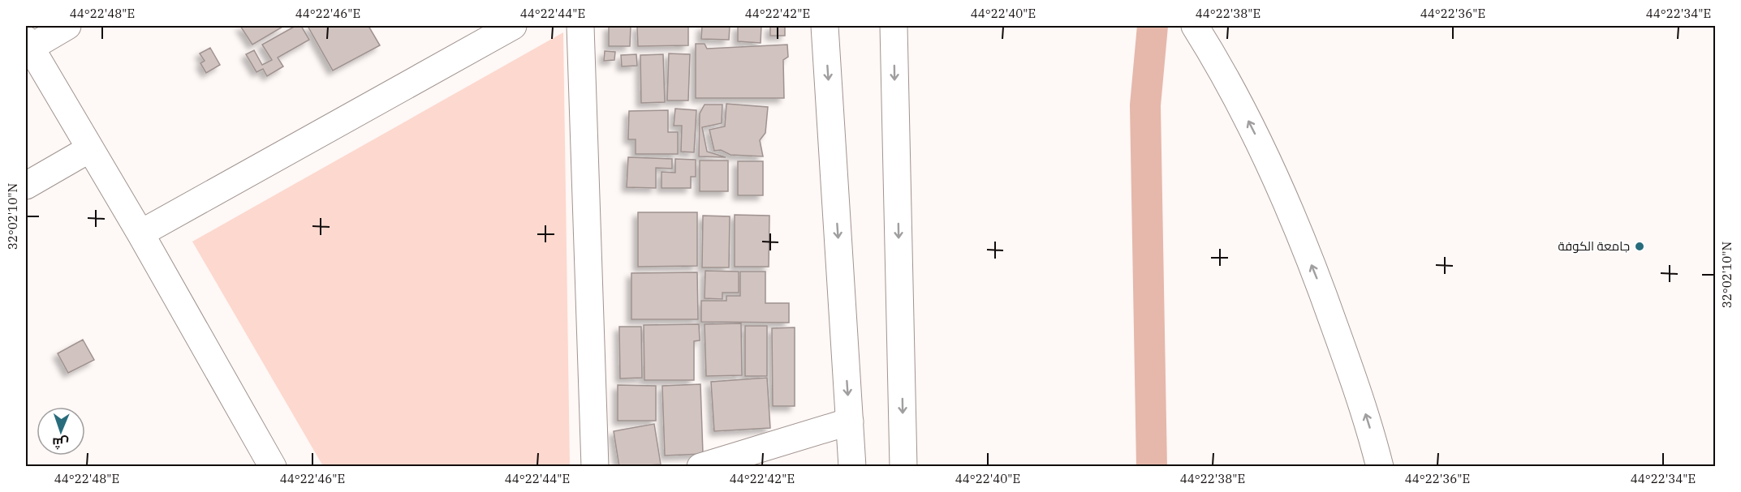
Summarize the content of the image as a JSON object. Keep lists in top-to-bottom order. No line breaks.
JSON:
{"places":["جامعة الكوفة"],"north":"bottom","coordinates":["44°22'48\"E","44°22'46\"E","44°22'44\"E","44°22'42\"E","44°22'40\"E","44°22'38\"E","44°22'36\"E","44°22'34\"E","32°02'10\"N"]}
